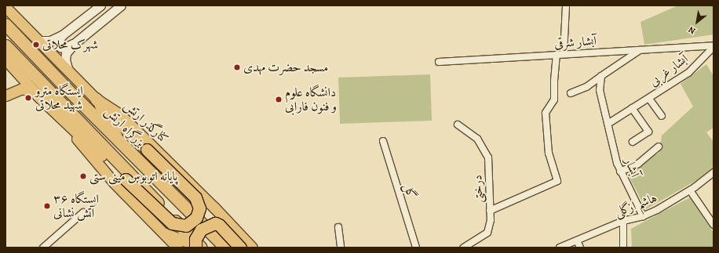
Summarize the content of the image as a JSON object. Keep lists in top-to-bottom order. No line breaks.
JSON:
{"streets":{"highway":["بزرگراه ارتش"],"main road":["کنارگذر ارتش"],"street":["آبشار شرقی","آبشار غربی","آبشار","درختی","گل","هاشم ازگلی"]},"crossings":[["آبشار شرقی","آبشار غربی"],["آبشار شرقی","درختی"],["آبشار","هاشم ازگلی"]],"places":["شهرک محلاتی","مسجد حضرت مهدی","ایستگاه مترو شهید محلاتی","دانشگاه علوم و فنون فارابی","پایانه اتوبوس مینی ستی","ایستگاه ۳۶ آتش نشانی"],"north":"bottom left"}
